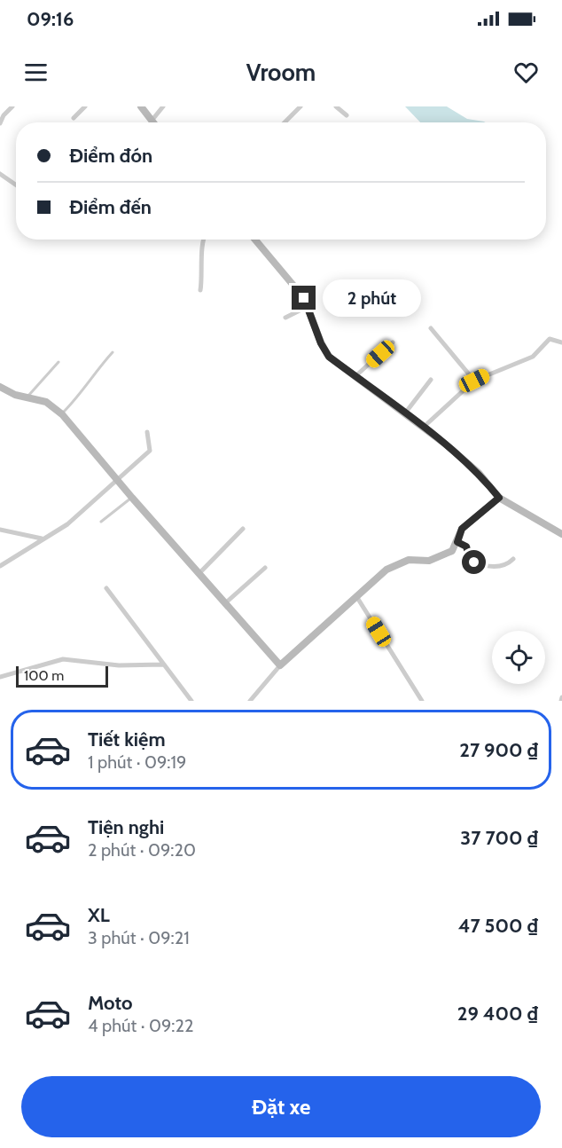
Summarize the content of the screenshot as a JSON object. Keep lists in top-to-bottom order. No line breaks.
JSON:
{"scale_bar":"100 m","page":{"status":"09:16","header":"Vroom","banner":["Điểm đón","Điểm đến"],"bubble":"2 phút","scale":"100 m","list":[{"name":"Tiết kiệm","note":"1 phút · 09:19","value":"27 900 ₫"},{"name":"Tiện nghi","note":"2 phút · 09:20","value":"37 700 ₫"},{"name":"XL","note":"3 phút · 09:21","value":"47 500 ₫"},{"name":"Moto","note":"4 phút · 09:22","value":"29 400 ₫"}],"buttons":"Đặt xe"}}
